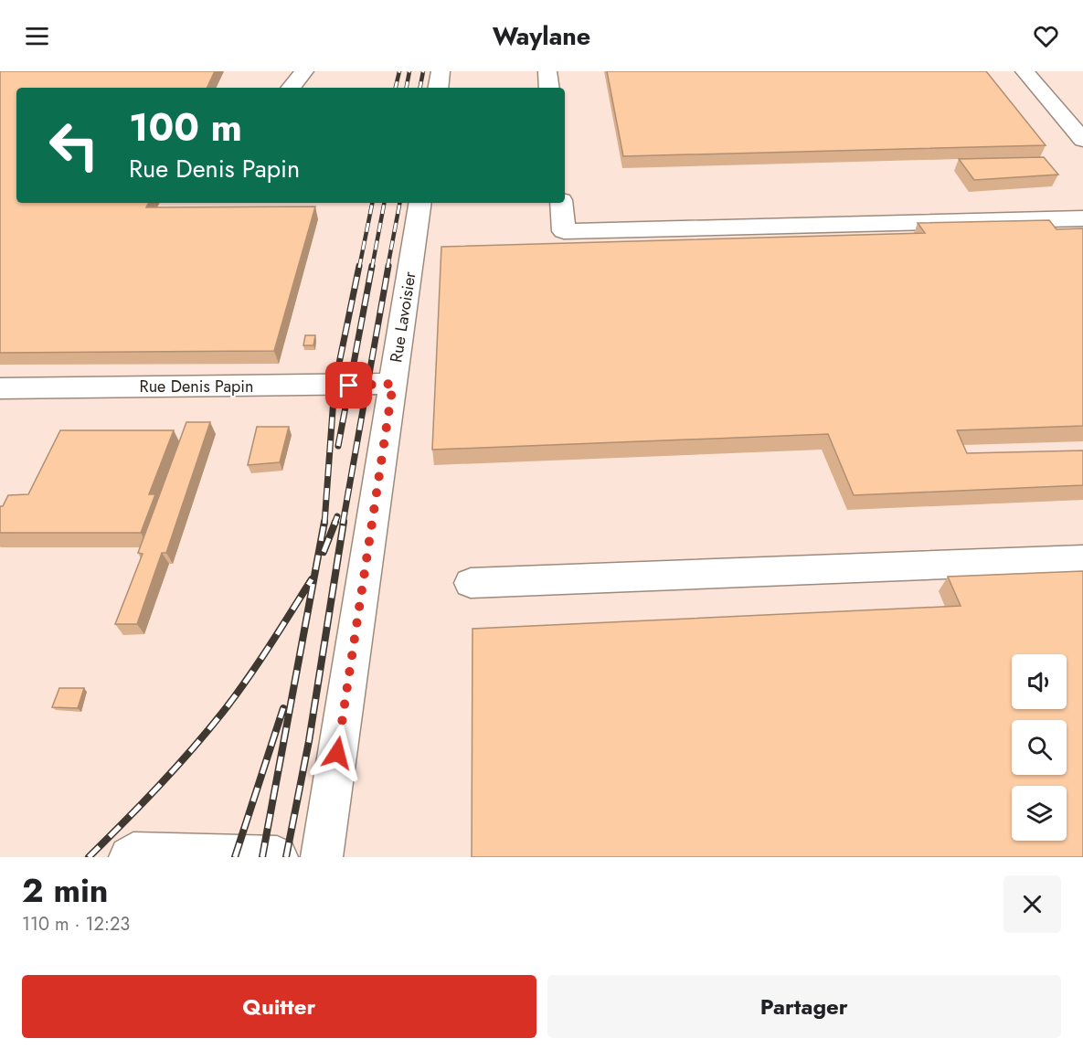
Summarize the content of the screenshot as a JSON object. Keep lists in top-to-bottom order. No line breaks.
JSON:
{"streets":{"street":["Rue Lavoisier","Rue Denis Papin"]},"crossings":[["Rue Lavoisier","Rue Denis Papin"]],"page":{"header":"Waylane","turn":["100 m","Rue Denis Papin"],"heading":["2 min","110 m · 12:23"],"buttons":["Quitter","Partager"]}}
